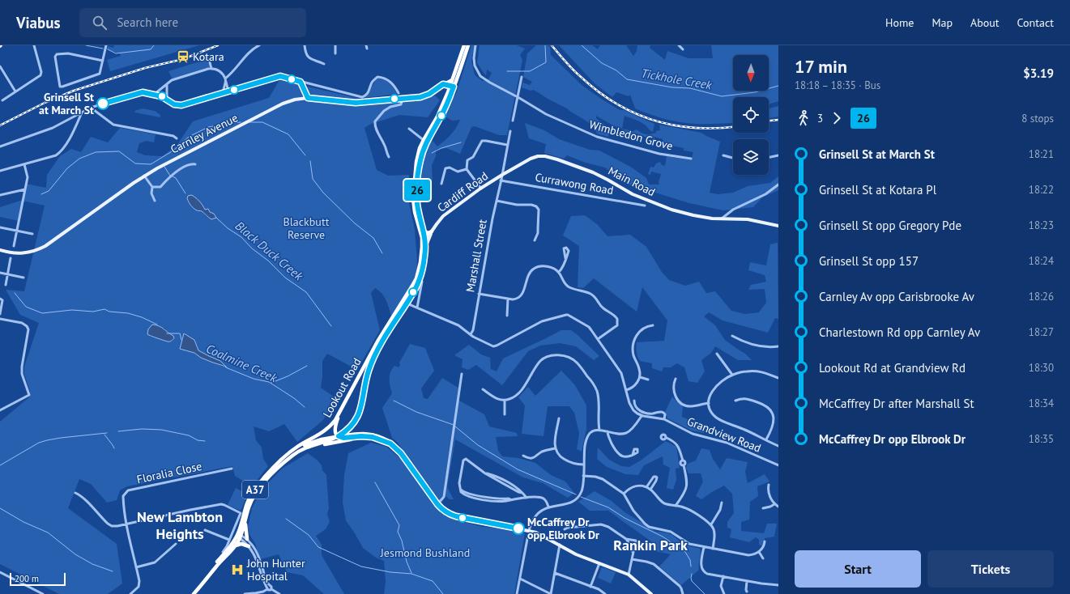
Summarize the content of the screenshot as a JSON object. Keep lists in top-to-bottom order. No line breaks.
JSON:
{"streets":{"highway":["Lookout Road","A37"],"main road":["Carnley Avenue","Main Road","Cardiff Road"],"street":["Wimbledon Grove","Currawong Road","Marshall Street","Grandview Road","Floralia Close"]},"crossings":[["Carnley Avenue","A37"],["Main Road","Cardiff Road"],["Main Road","Marshall Street"],["Currawong Road","Marshall Street"],["Cardiff Road","Marshall Street"],["Cardiff Road","Lookout Road"],["Cardiff Road","A37"],["Lookout Road","A37"]],"districts":["New Lambton Heights","Rankin Park"],"water":["Tickhole Creek","Black Duck Creek","Coalmine Creek"],"parks":["Blackbutt Reserve","Jesmond Bushland"],"places":{"station":["Kotara"],"other":["Grinsell St at March St","McCaffrey Dr opp Elbrook Dr"],"hospital":["John Hunter Hospital"]},"lines":["bus line 26"],"scale_bar":"200 m","north":"bottom","page":{"header":"Viabus","search":"Search here","nav":["Home","Map","About","Contact"],"on_map":"26","heading":["17 min","18:18 – 18:35 · Bus","$3.19"],"legs":["3","26","8 stops"],"list":[{"name":"Grinsell St at March St","value":"18:21"},{"name":"Grinsell St at Kotara Pl","value":"18:22"},{"name":"Grinsell St opp Gregory Pde","value":"18:23"},{"name":"Grinsell St opp 157","value":"18:24"},{"name":"Carnley Av opp Carisbrooke Av","value":"18:26"},{"name":"Charlestown Rd opp Carnley Av","value":"18:27"},{"name":"Lookout Rd at Grandview Rd","value":"18:30"},{"name":"McCaffrey Dr after Marshall St","value":"18:34"},{"name":"McCaffrey Dr opp Elbrook Dr","value":"18:35"}],"buttons":["Start","Tickets"],"scale":"200 m"}}
